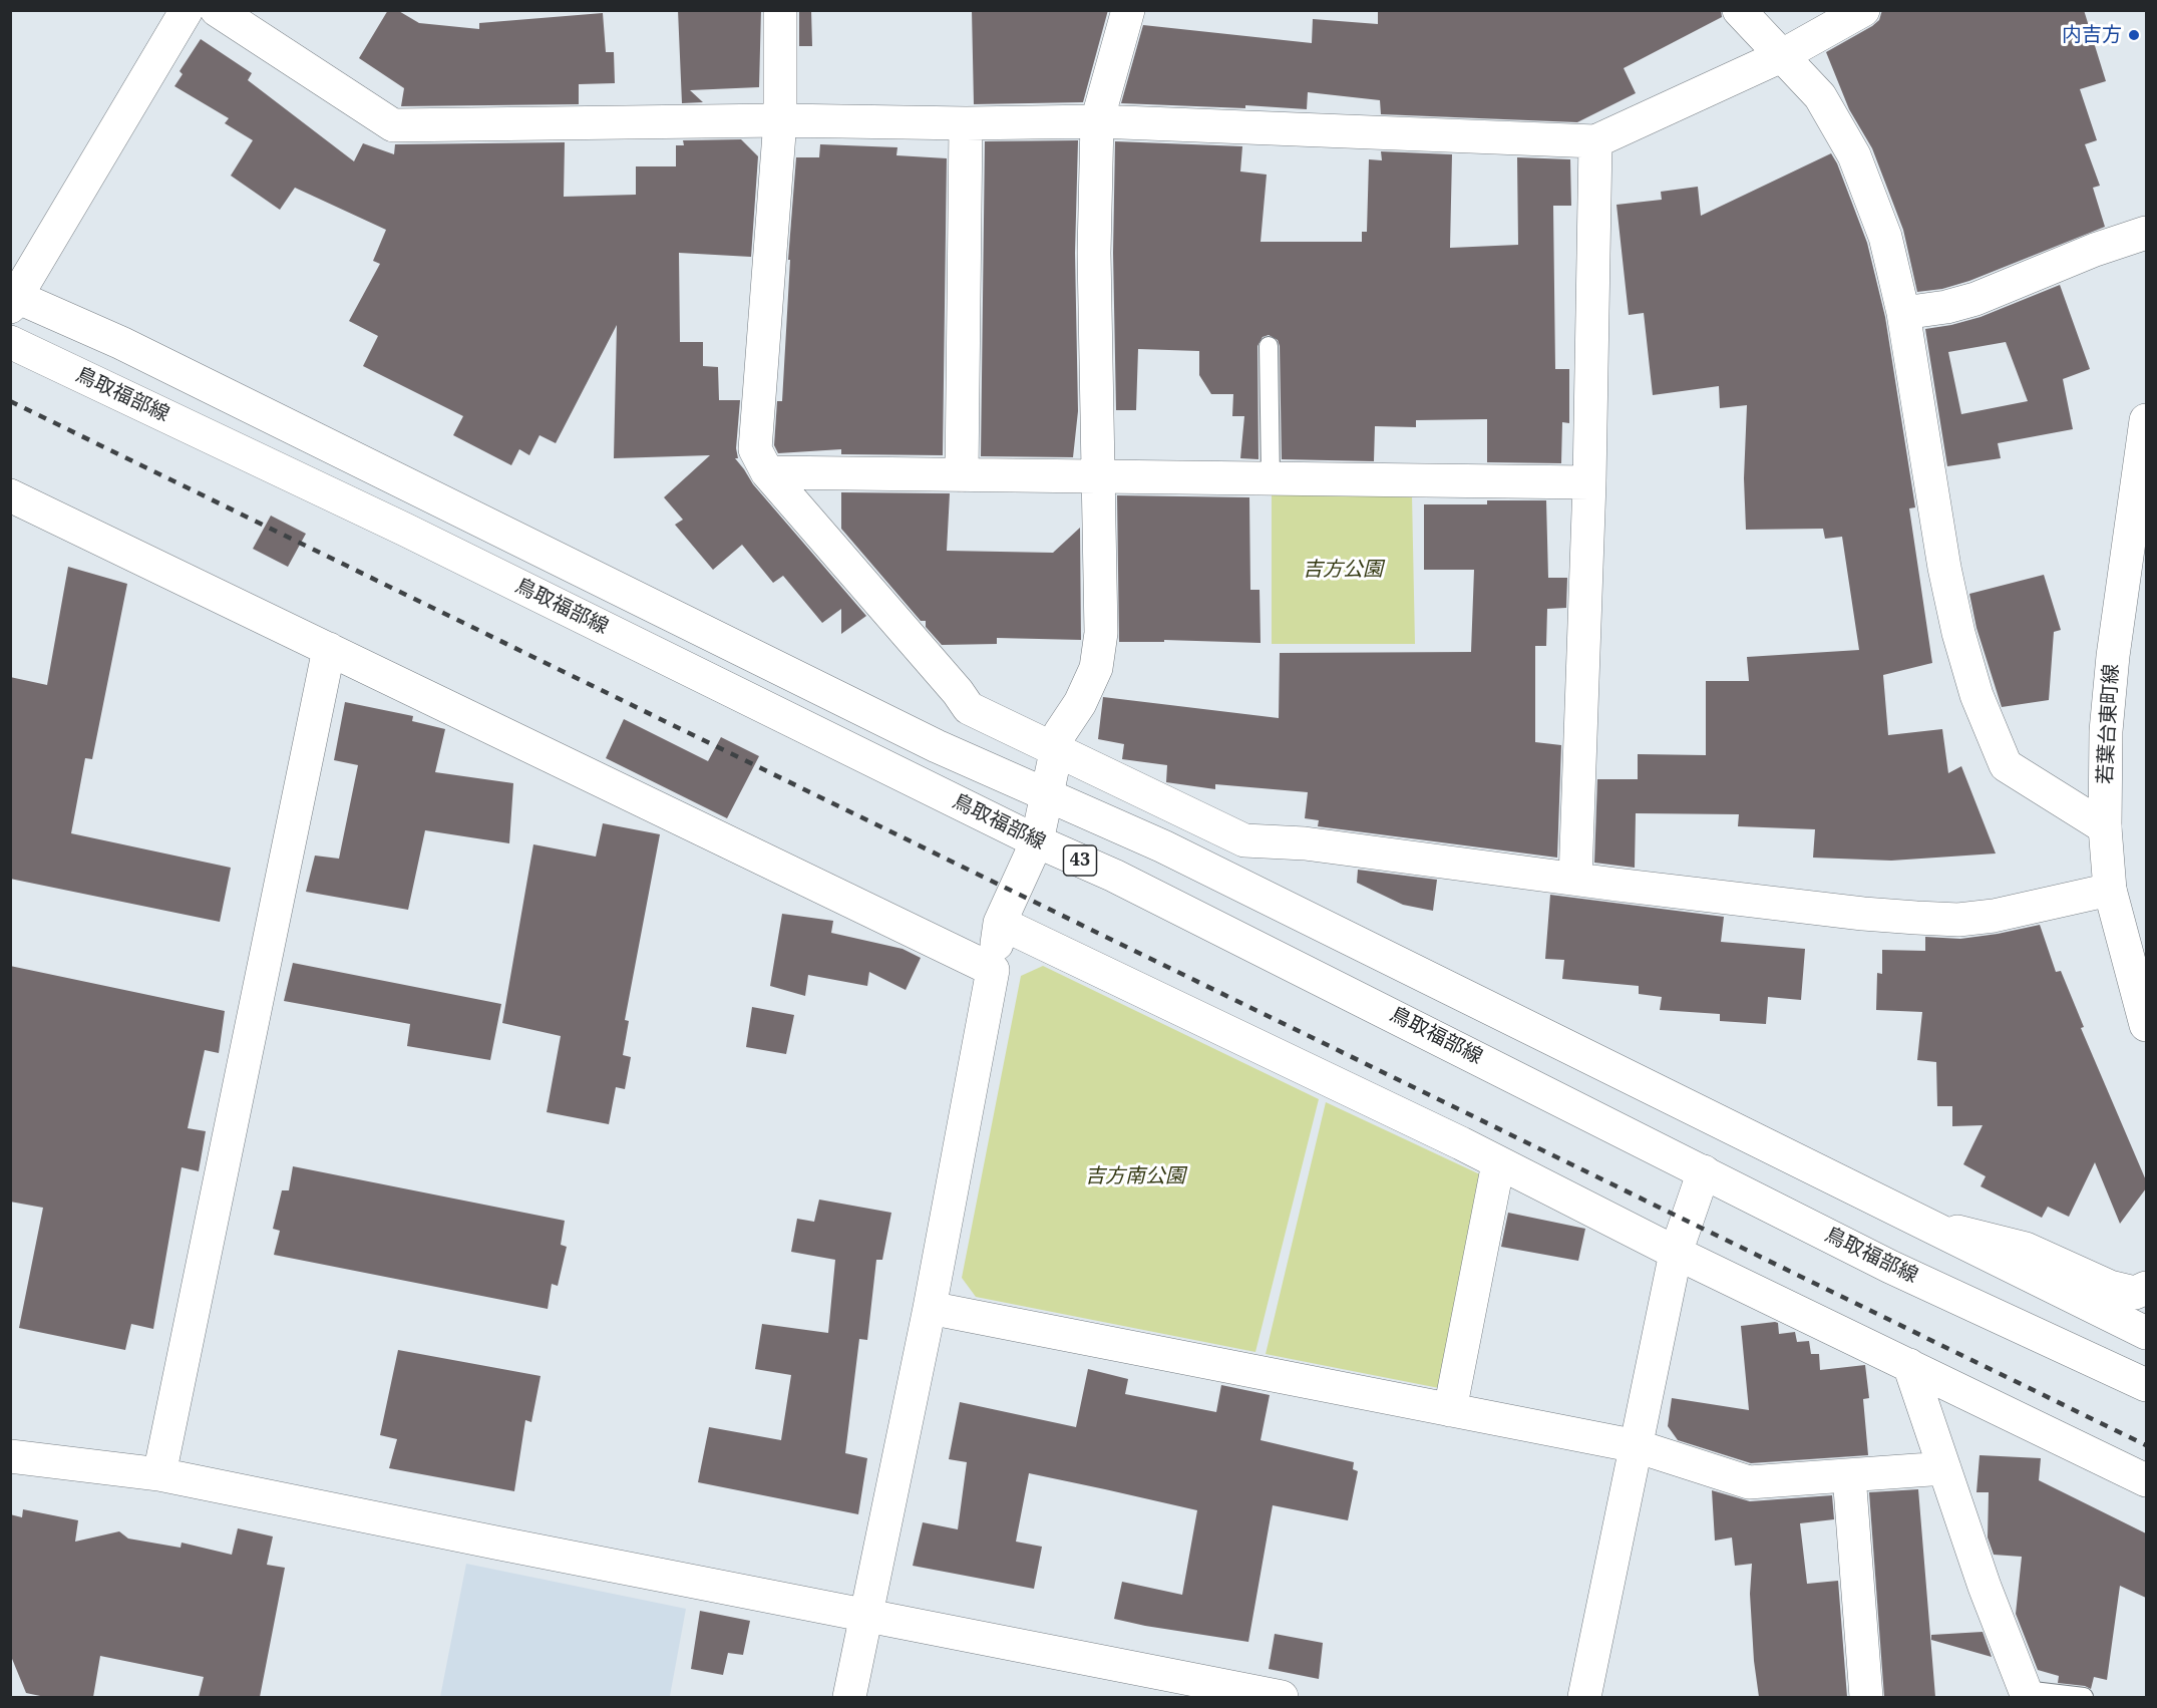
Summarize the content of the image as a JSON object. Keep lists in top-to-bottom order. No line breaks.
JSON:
{"streets":{"street":["鳥取福部線","若葉台東町線","43"]},"parks":["吉方公園","吉方南公園"],"places":["内吉方"]}
